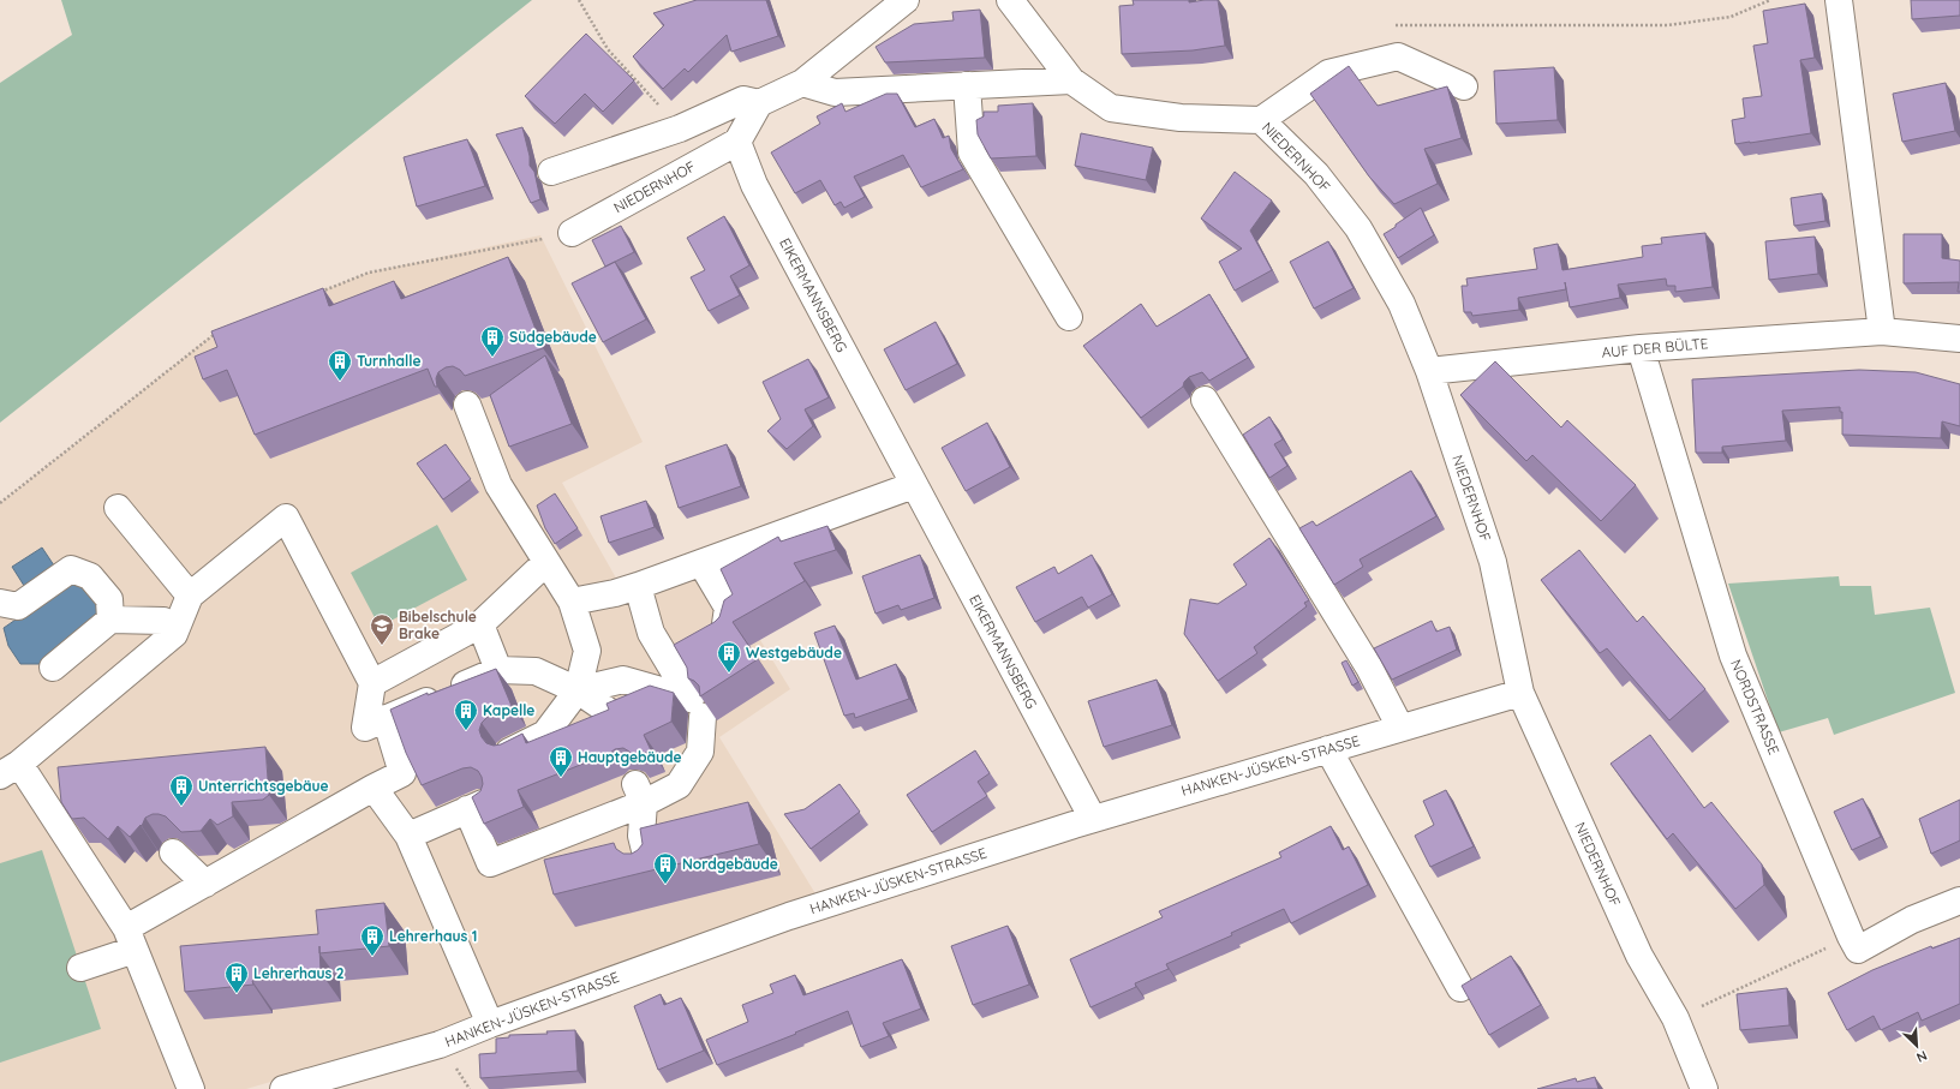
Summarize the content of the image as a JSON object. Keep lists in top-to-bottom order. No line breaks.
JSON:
{"streets":{"street":["NIEDERNHOF","EIKERMANNSBERG","AUF DER BÜLTE","NORDSTRASSE","HANKEN-JÜSKEN-STRASSE"]},"crossings":[["NIEDERNHOF","EIKERMANNSBERG"],["NIEDERNHOF","AUF DER BÜLTE"],["NIEDERNHOF","HANKEN-JÜSKEN-STRASSE"],["EIKERMANNSBERG","HANKEN-JÜSKEN-STRASSE"],["AUF DER BÜLTE","NORDSTRASSE"]],"places":{"building":["Südgebäude","Turnhalle","Westgebäude","Kapelle","Hauptgebäude","Unterrichtsgebäue","Nordgebäude","Lehrerhaus 1","Lehrerhaus 2"],"school or university":["Bibelschule Brake"]},"north":"bottom right"}
